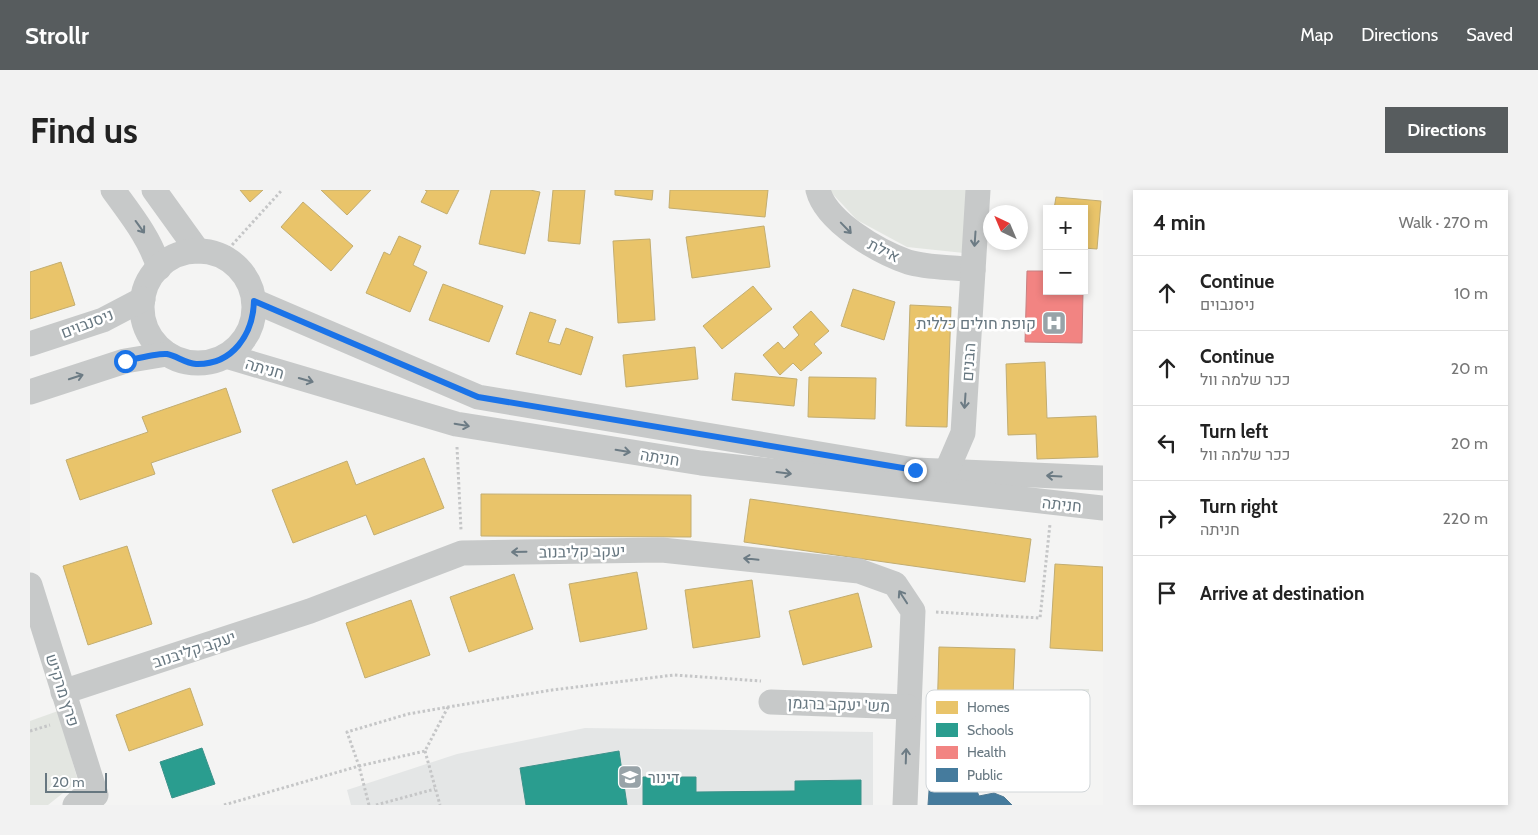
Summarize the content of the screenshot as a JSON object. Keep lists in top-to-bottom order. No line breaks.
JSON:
{"streets":{"street":["אילת","ניסנבוים","הבנים","חניתה","יעקב קליבנוב","פרץ מרקיש","מש' יעקב ברגמן"]},"crossings":[["אילת","הבנים"],["ניסנבוים","חניתה"],["הבנים","חניתה"],["יעקב קליבנוב","פרץ מרקיש"]],"one_way":["אילת","הבנים","יעקב קליבנוב"],"places":{"hospital":["קופת חולים כללית"],"school or university":["דינור"]},"legend":["Homes","Schools","Health","Public"],"scale_bar":"20 m","north":"top left","page":{"header":"Strollr","nav":["Map","Directions","Saved"],"buttons":"Directions","title":"Find us","heading":["4 min","Walk · 270 m"],"map_buttons":["+","−"],"list":[["Continue","ניסנבוים","10 m"],["Continue","ככר שלמה וול","20 m"],["Turn left","ככר שלמה וול","20 m"],["Turn right","חניתה","220 m"],"Arrive at destination"],"scale":"20 m"}}
